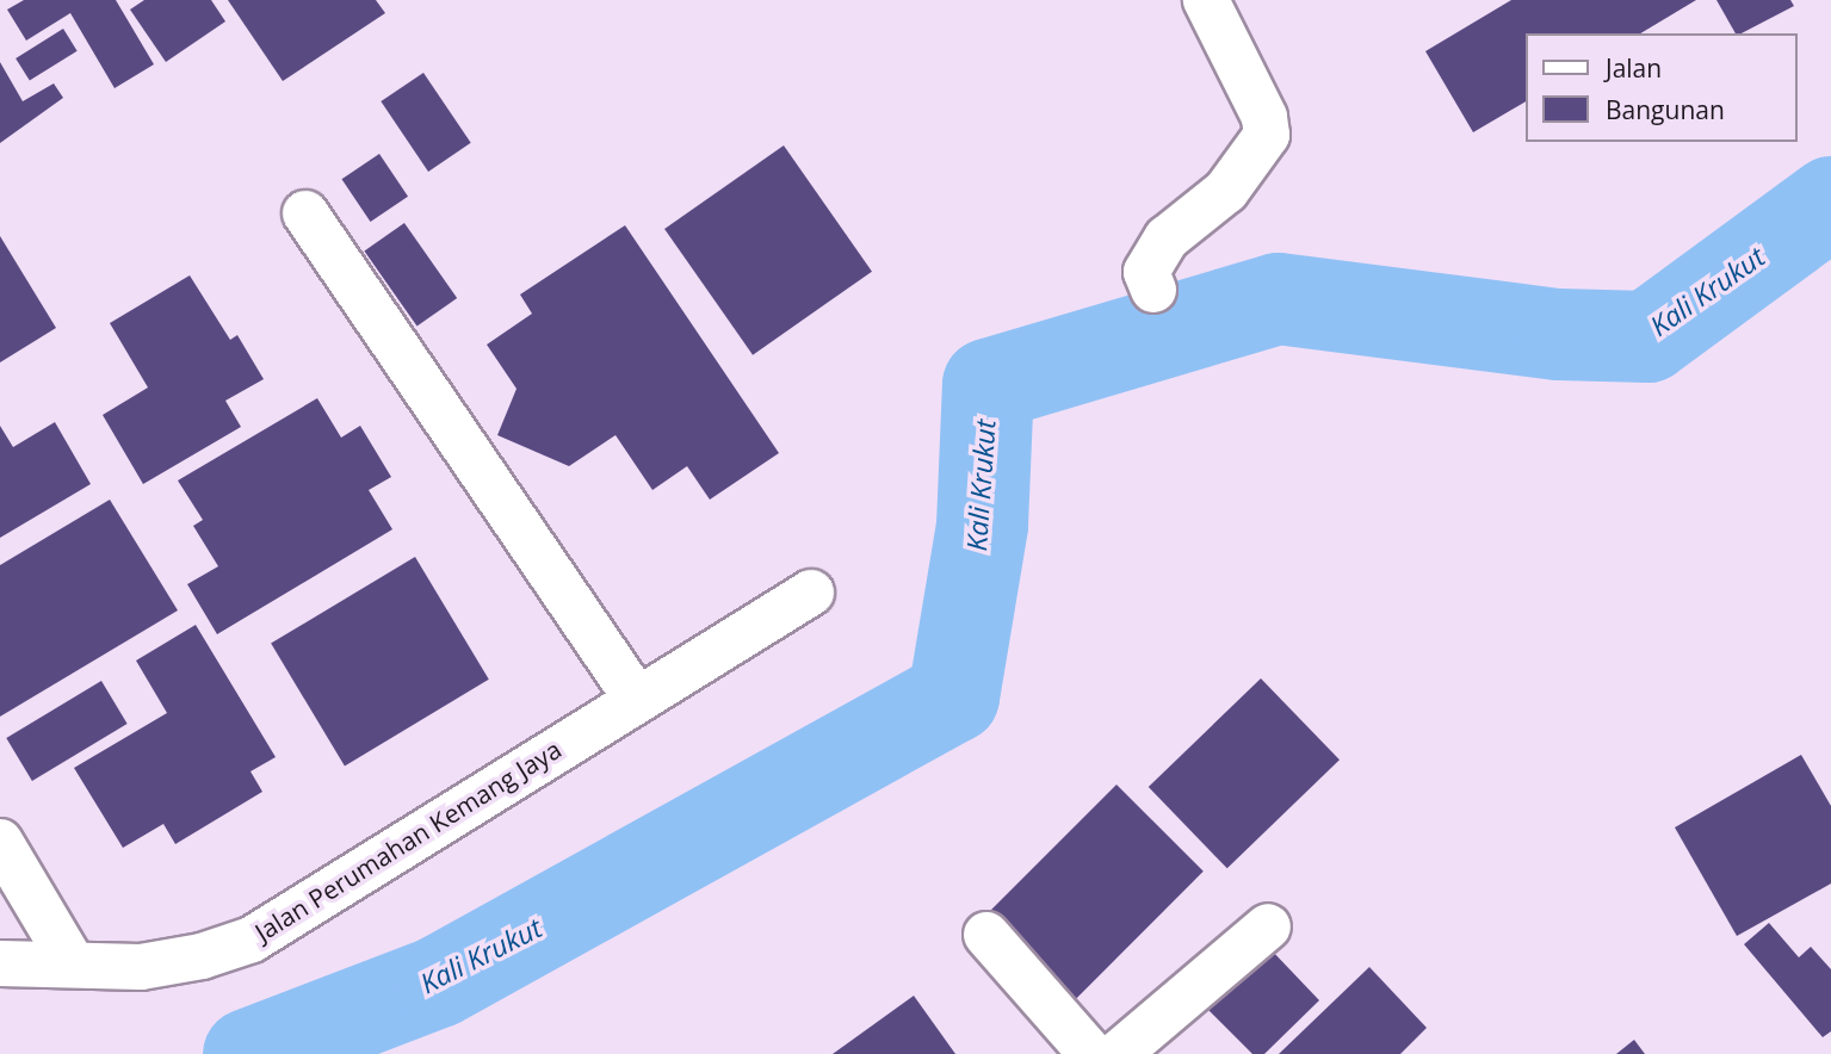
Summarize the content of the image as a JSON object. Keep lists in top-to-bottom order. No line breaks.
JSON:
{"streets":{"street":["Jalan Perumahan Kemang Jaya"]},"water":["Kali Krukut"],"legend":["Jalan","Bangunan"]}
